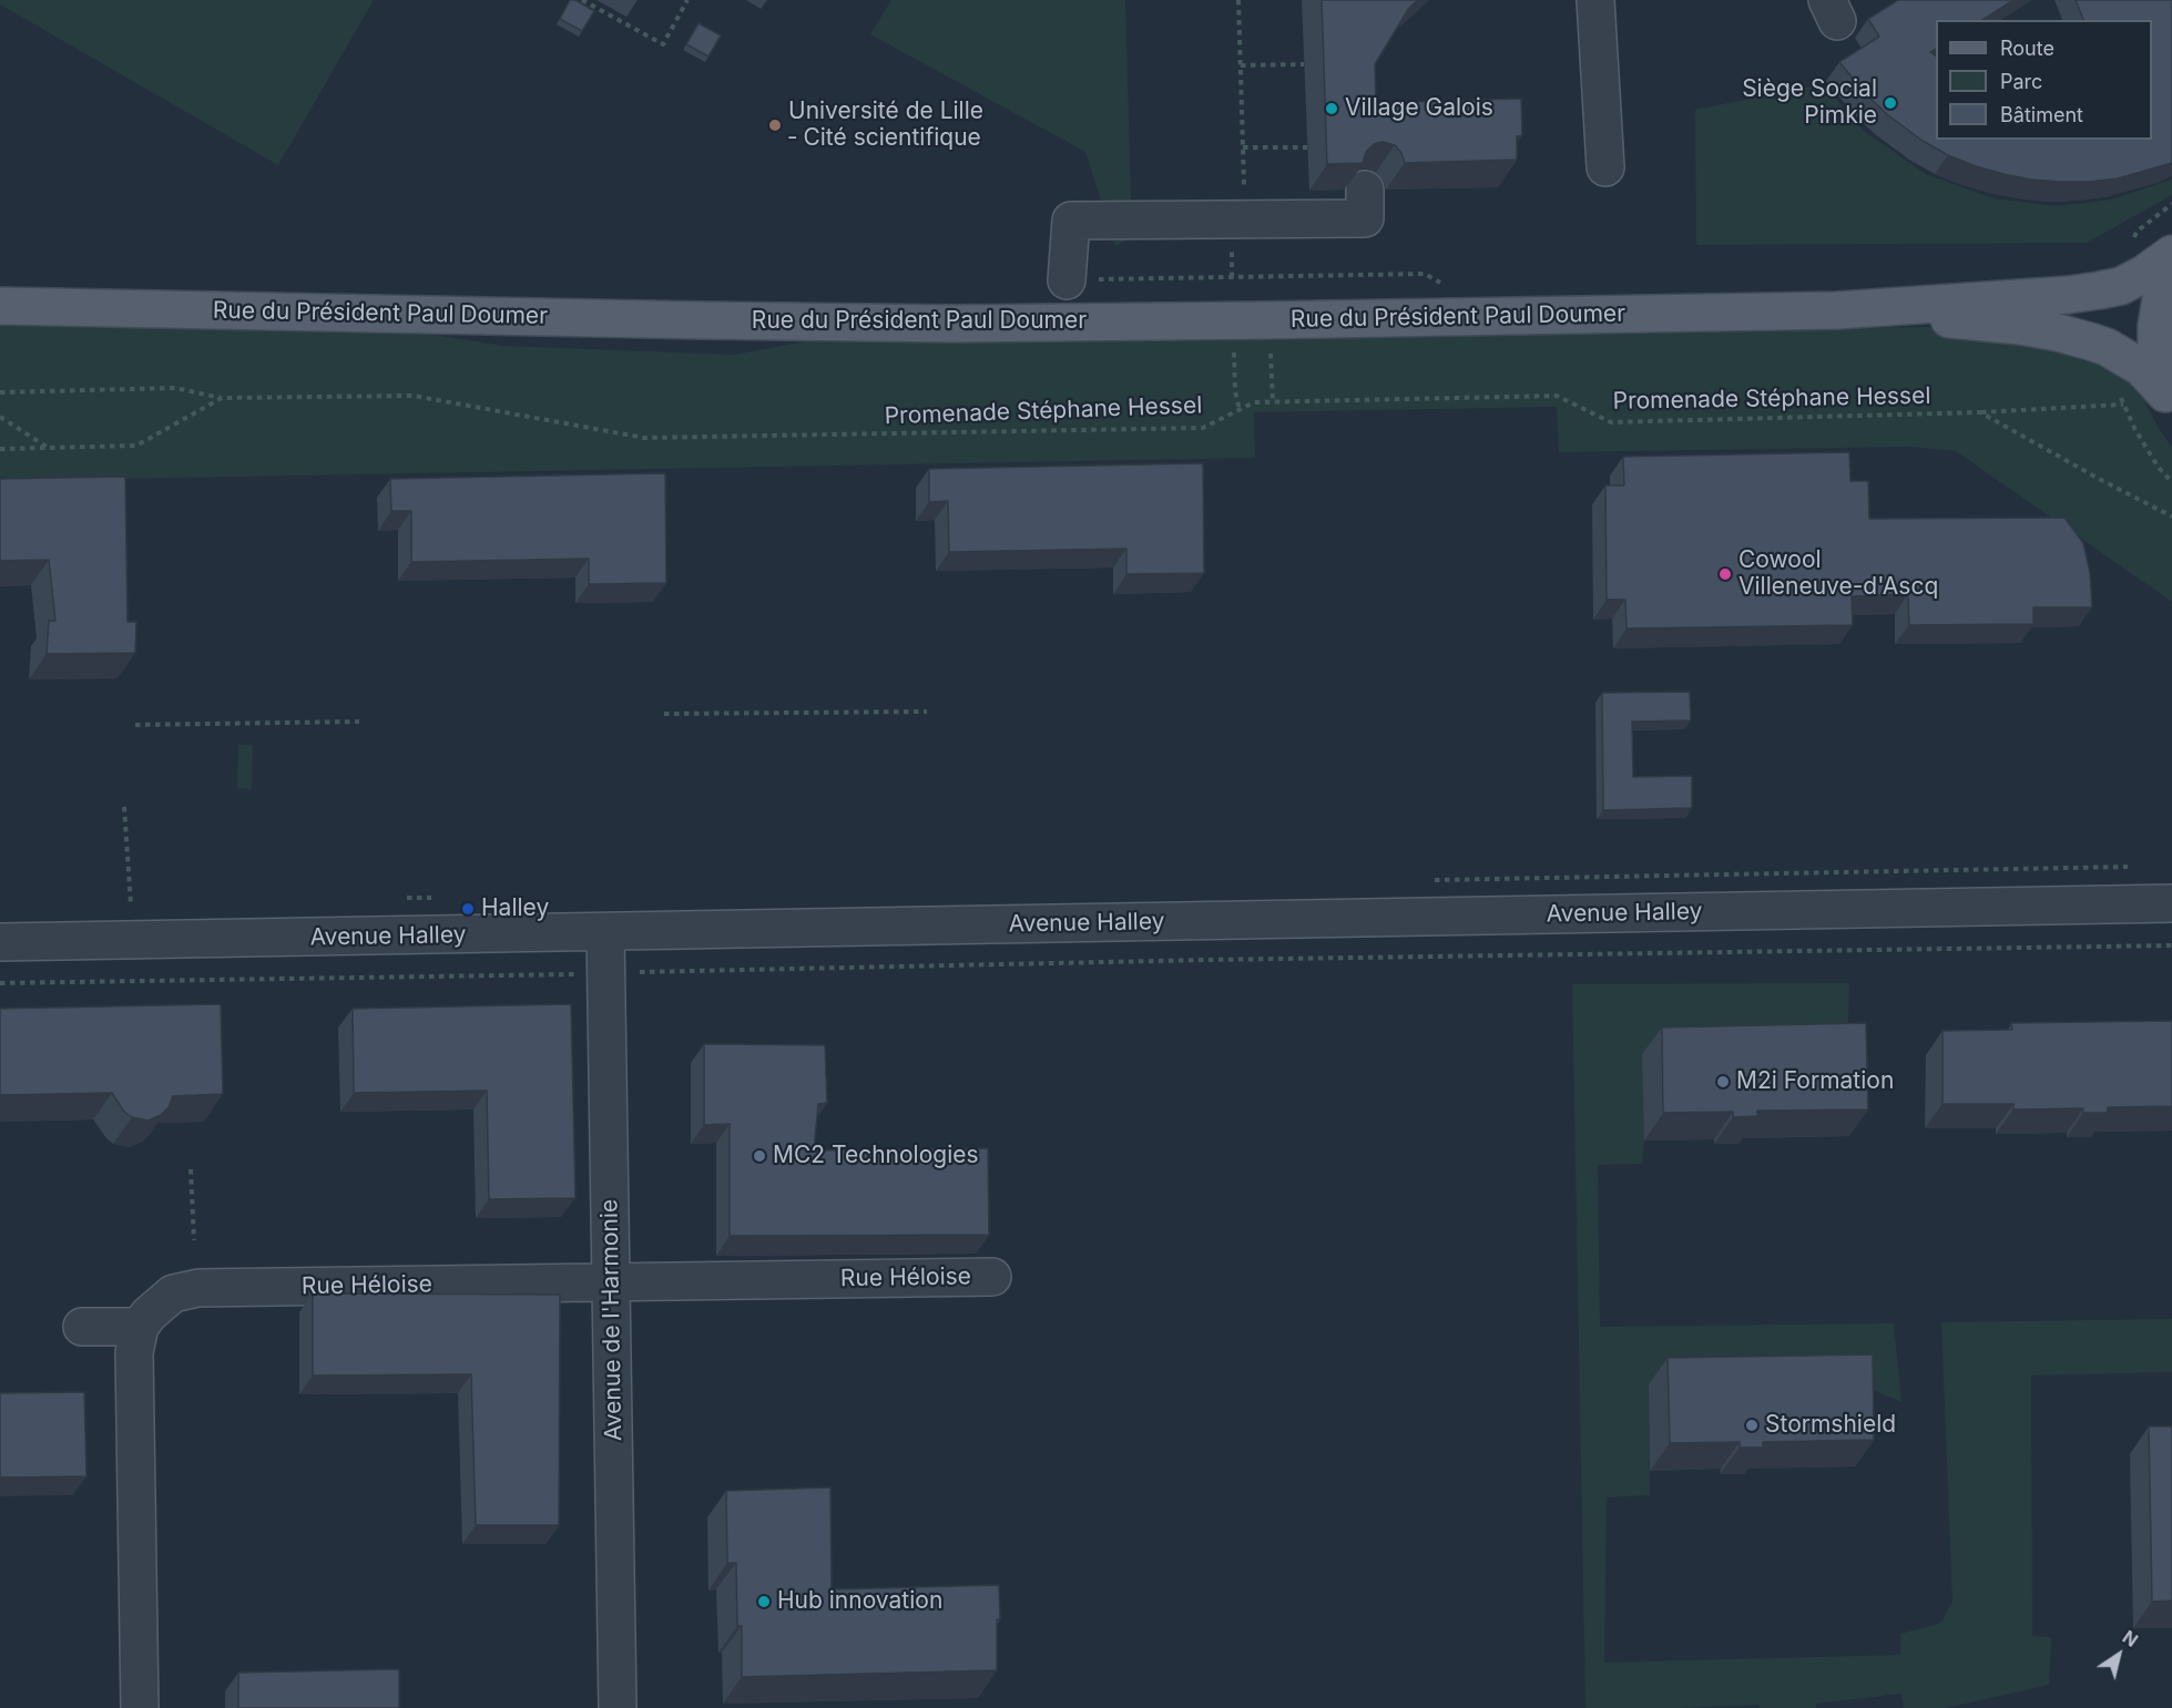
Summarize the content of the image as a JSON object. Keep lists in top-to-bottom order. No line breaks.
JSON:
{"streets":{"main road":["Rue du Président Paul Doumer"],"street":["Avenue Halley","Rue Héloise","Avenue de l'Harmonie"],"path":["Promenade Stéphane Hessel"]},"crossings":[["Avenue Halley","Avenue de l'Harmonie"],["Rue Héloise","Avenue de l'Harmonie"]],"places":["Siège Social Pimkie","Village Galois","Université de Lille ‐ Cité scientifique","Cowool Villeneuve-d'Ascq","Halley","M2i Formation","MC2 Technologies","Stormshield","Hub innovation"],"legend":["Route","Parc","Bâtiment"],"north":"top right"}
